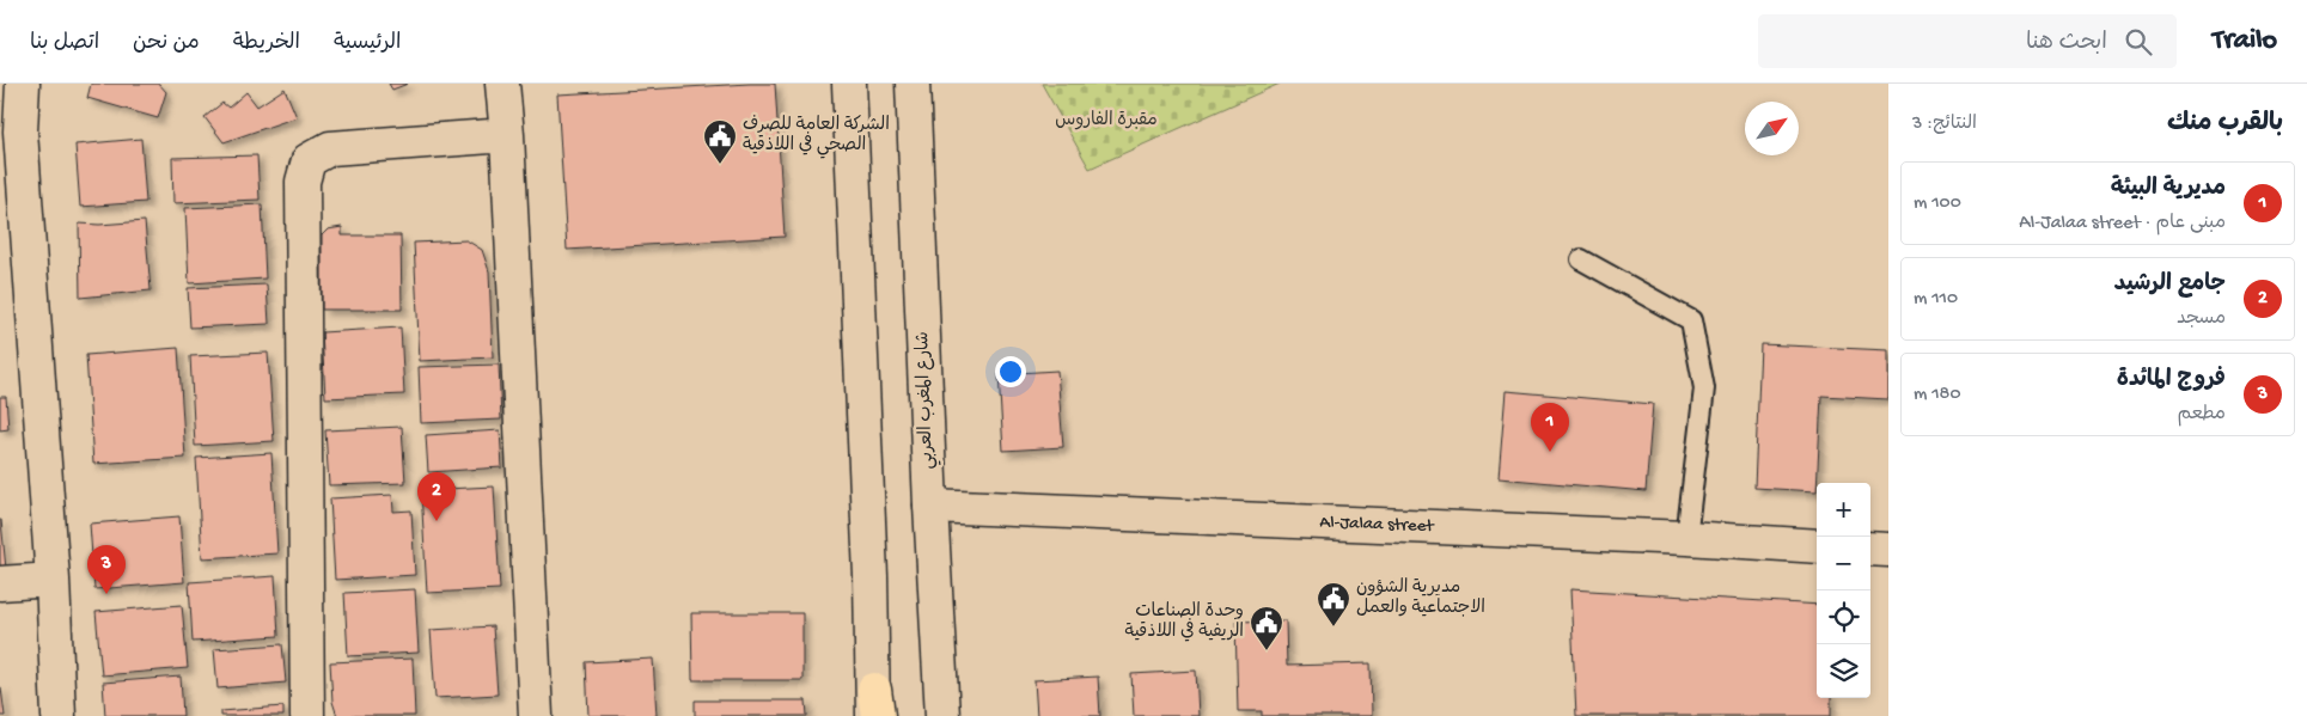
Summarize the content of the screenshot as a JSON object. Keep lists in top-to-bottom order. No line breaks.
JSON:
{"streets":{"street":["شارع المغرب العربي","Al-Jalaa street"]},"crossings":[["شارع المغرب العربي","Al-Jalaa street"]],"parks":["مقبرة الفاروس"],"places":{"public building":["الشركة العامة للصرف الصحي في اللاذقية","مديرية الشؤون الاجتماعية والعمل","وحدة الصناعات الريفية في اللاذقية"]},"north":"top right","page":{"header":"Trailo","search":"ابحث هنا","nav":["الرئيسية","الخريطة","من نحن","اتصل بنا"],"heading":["بالقرب منك","النتائج: 3"],"list":[{"mark":"1","name":"مديرية البيئة","note":"مبنى عام · Al-Jalaa street","value":"100 m"},{"mark":"2","name":"جامع الرشيد","note":"مسجد","value":"110 m"},{"mark":"3","name":"فروج المائدة","note":"مطعم","value":"180 m"}],"pins":["1","2","3"],"map_buttons":["+","−"]}}
